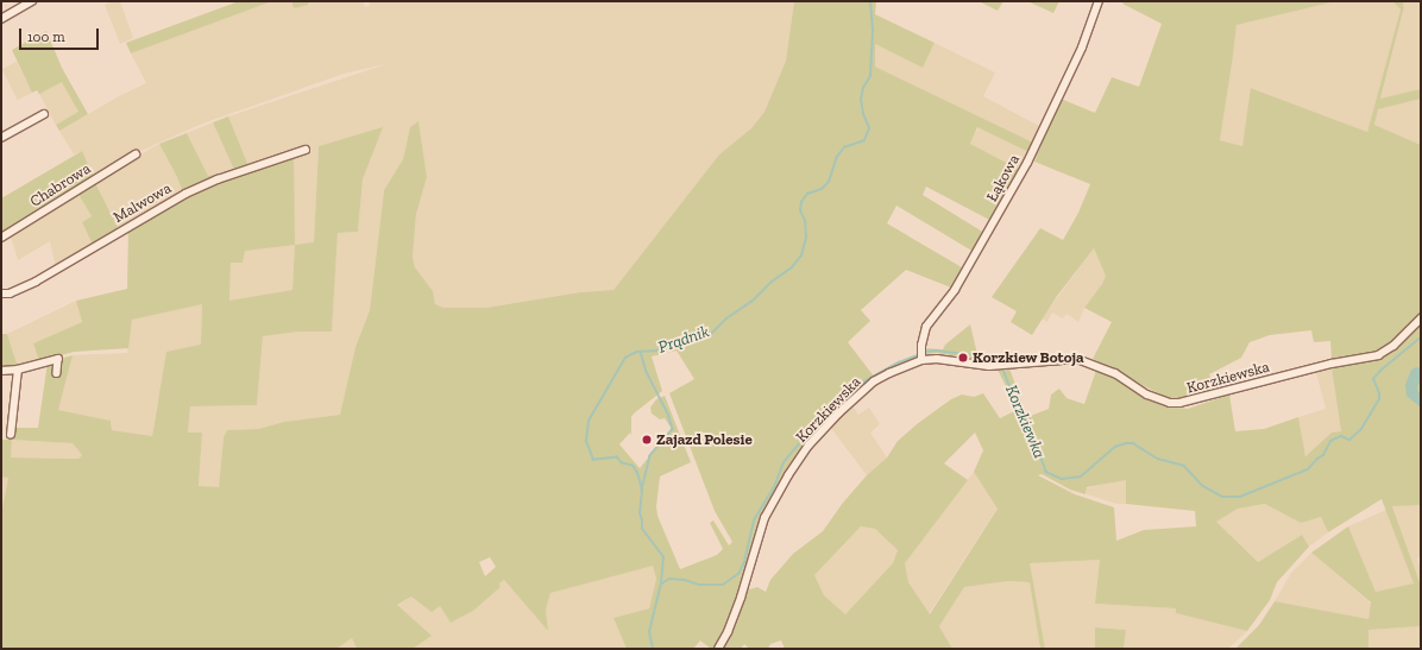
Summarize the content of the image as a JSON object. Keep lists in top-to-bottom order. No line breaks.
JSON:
{"streets":{"street":["Łąkowa","Chabrowa","Malwowa","Korzkiewska"]},"crossings":[["Łąkowa","Korzkiewska"]],"water":["Prądnik","Korzkiewka"],"places":["Korzkiew Botoja","Zajazd Polesie"],"scale_bar":"100 m"}
